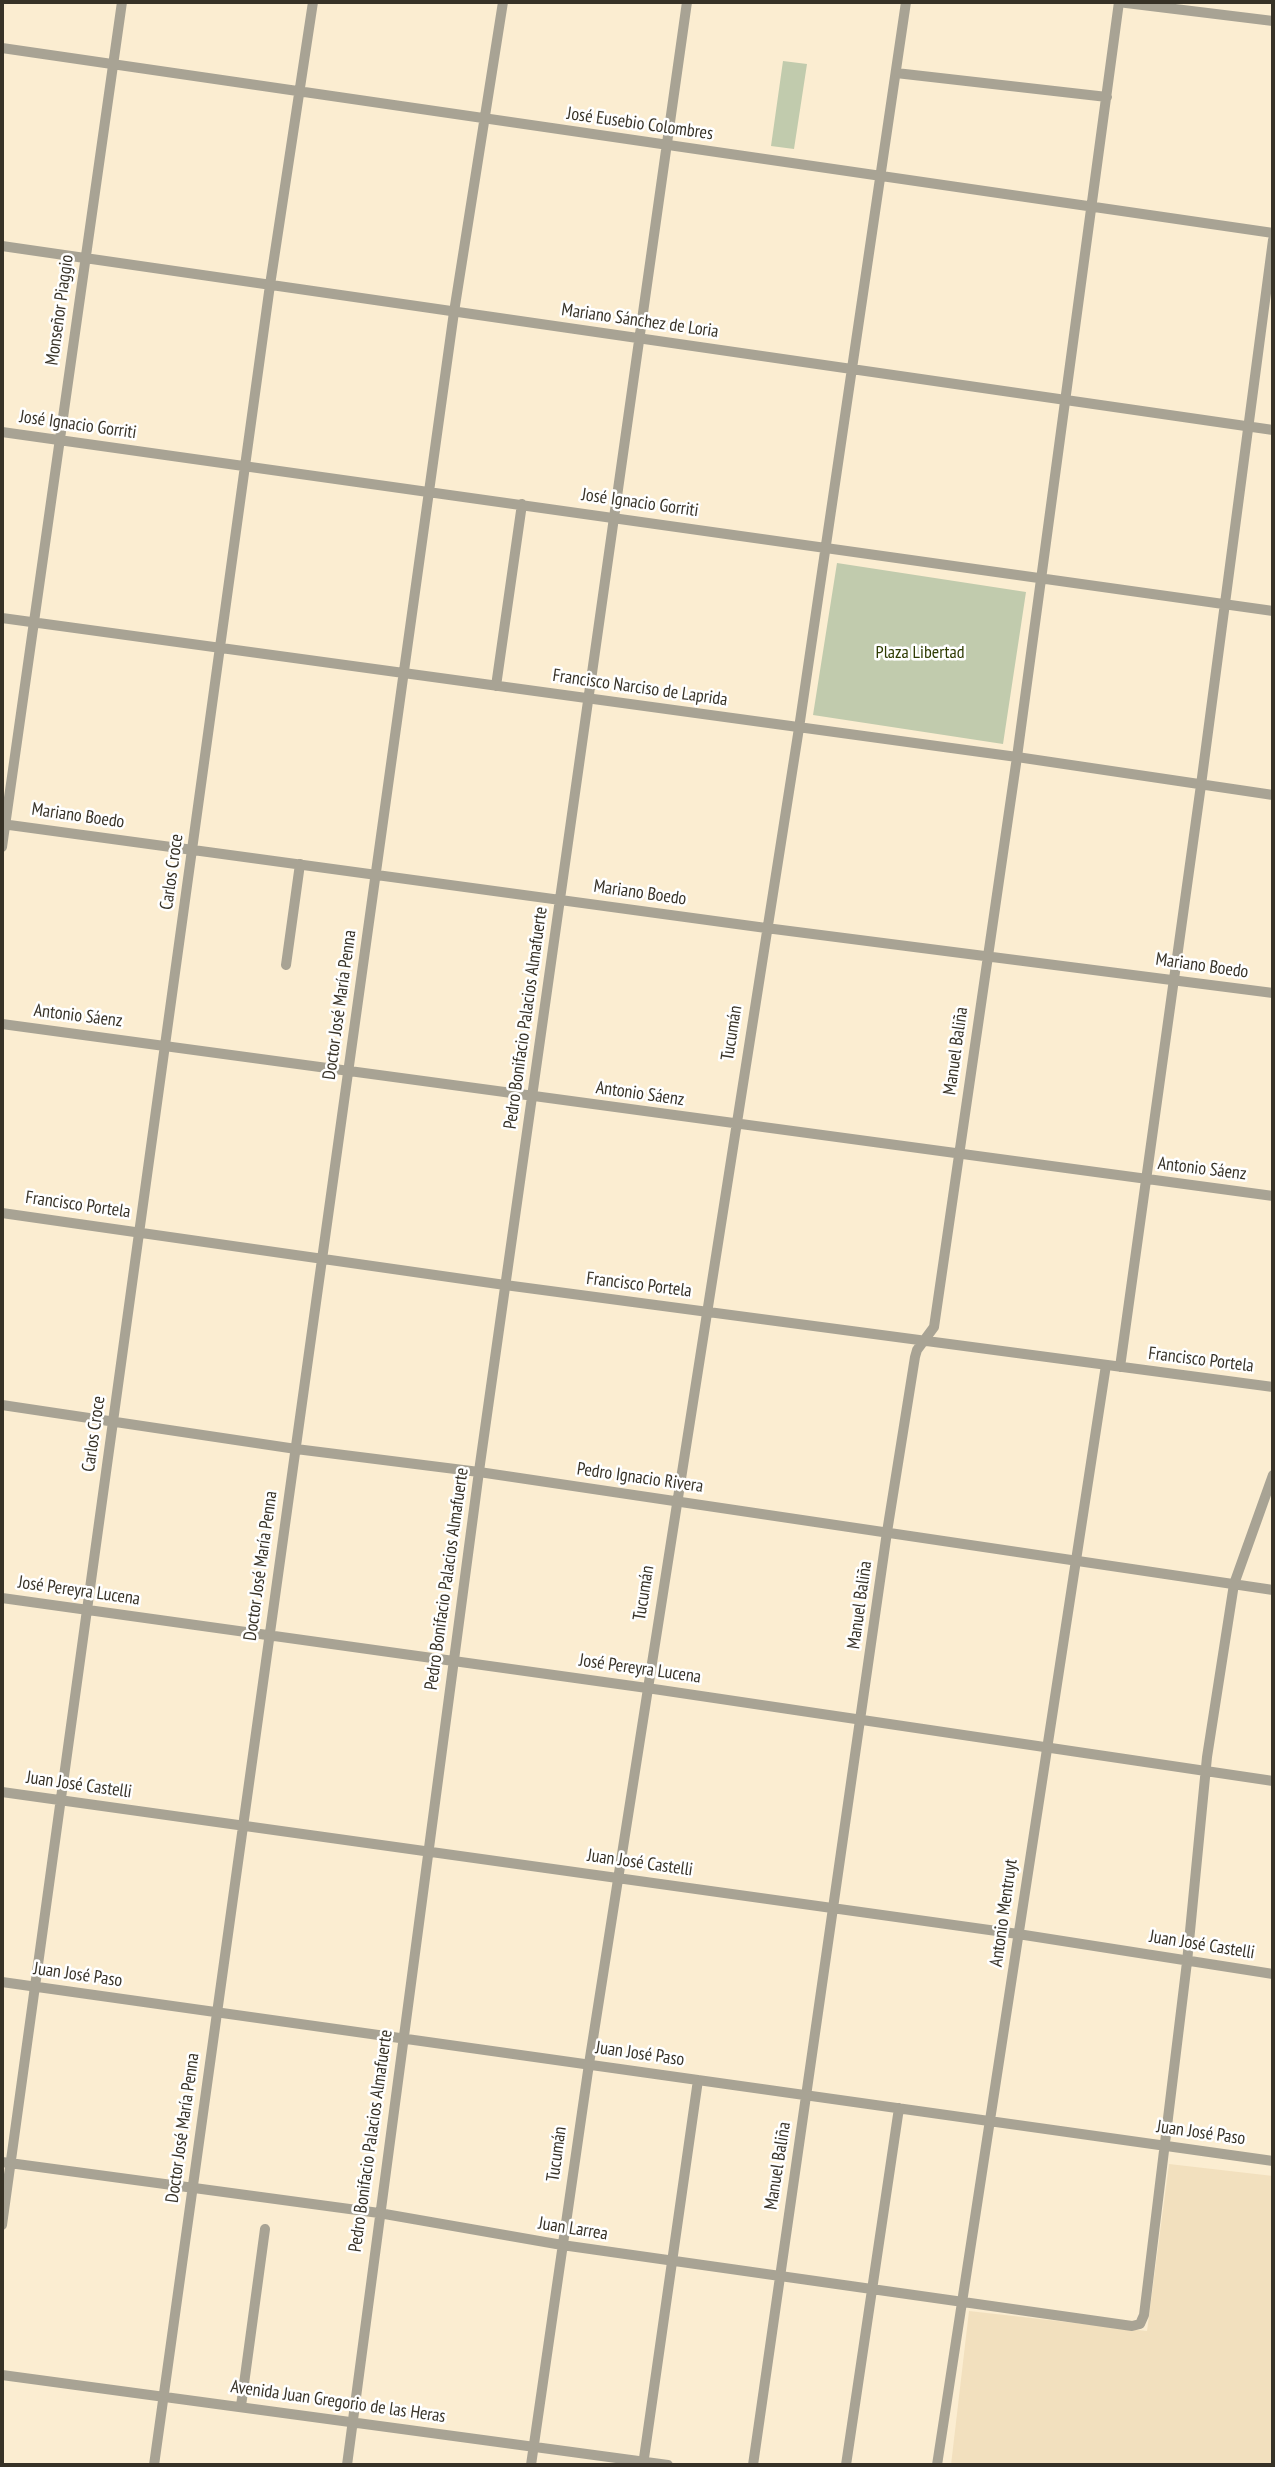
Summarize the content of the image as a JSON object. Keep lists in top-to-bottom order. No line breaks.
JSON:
{"streets":{"street":["José Eusebio Colombres","Monseñor Piaggio","Mariano Sánchez de Loria","José Ignacio Gorriti","Francisco Narciso de Laprida","Mariano Boedo","Carlos Croce","Doctor José María Penna","Antonio Sáenz","Pedro Bonifacio Palacios Almafuerte","Tucumán","Manuel Baliña","Francisco Portela","Pedro Ignacio Rivera","José Pereyra Lucena","Juan José Castelli","Antonio Mentruyt","Juan José Paso","Juan Larrea","Avenida Juan Gregorio de las Heras"]},"crossings":[["José Eusebio Colombres","Monseñor Piaggio"],["José Eusebio Colombres","Carlos Croce"],["José Eusebio Colombres","Doctor José María Penna"],["José Eusebio Colombres","Pedro Bonifacio Palacios Almafuerte"],["José Eusebio Colombres","Tucumán"],["José Eusebio Colombres","Manuel Baliña"],["Monseñor Piaggio","Mariano Sánchez de Loria"],["Monseñor Piaggio","José Ignacio Gorriti"],["Monseñor Piaggio","Francisco Narciso de Laprida"],["Monseñor Piaggio","Mariano Boedo"],["Mariano Sánchez de Loria","Carlos Croce"],["Mariano Sánchez de Loria","Doctor José María Penna"],["Mariano Sánchez de Loria","Pedro Bonifacio Palacios Almafuerte"],["Mariano Sánchez de Loria","Tucumán"],["Mariano Sánchez de Loria","Manuel Baliña"],["José Ignacio Gorriti","Carlos Croce"],["José Ignacio Gorriti","Doctor José María Penna"],["José Ignacio Gorriti","Pedro Bonifacio Palacios Almafuerte"],["José Ignacio Gorriti","Tucumán"],["José Ignacio Gorriti","Manuel Baliña"],["Francisco Narciso de Laprida","Carlos Croce"],["Francisco Narciso de Laprida","Doctor José María Penna"],["Francisco Narciso de Laprida","Pedro Bonifacio Palacios Almafuerte"],["Francisco Narciso de Laprida","Tucumán"],["Francisco Narciso de Laprida","Manuel Baliña"],["Mariano Boedo","Carlos Croce"],["Mariano Boedo","Doctor José María Penna"],["Mariano Boedo","Pedro Bonifacio Palacios Almafuerte"],["Mariano Boedo","Tucumán"],["Mariano Boedo","Manuel Baliña"],["Carlos Croce","Antonio Sáenz"],["Carlos Croce","Francisco Portela"],["Carlos Croce","Pedro Ignacio Rivera"],["Carlos Croce","José Pereyra Lucena"],["Carlos Croce","Juan José Castelli"],["Carlos Croce","Juan José Paso"],["Carlos Croce","Juan Larrea"],["Doctor José María Penna","Antonio Sáenz"],["Doctor José María Penna","Francisco Portela"],["Doctor José María Penna","Pedro Ignacio Rivera"],["Doctor José María Penna","José Pereyra Lucena"],["Doctor José María Penna","Juan José Castelli"],["Doctor José María Penna","Juan José Paso"],["Doctor José María Penna","Juan Larrea"],["Doctor José María Penna","Avenida Juan Gregorio de las Heras"],["Antonio Sáenz","Pedro Bonifacio Palacios Almafuerte"],["Antonio Sáenz","Tucumán"],["Antonio Sáenz","Manuel Baliña"],["Pedro Bonifacio Palacios Almafuerte","Francisco Portela"],["Pedro Bonifacio Palacios Almafuerte","Pedro Ignacio Rivera"],["Pedro Bonifacio Palacios Almafuerte","José Pereyra Lucena"],["Pedro Bonifacio Palacios Almafuerte","Juan José Castelli"],["Pedro Bonifacio Palacios Almafuerte","Juan José Paso"],["Pedro Bonifacio Palacios Almafuerte","Juan Larrea"],["Pedro Bonifacio Palacios Almafuerte","Avenida Juan Gregorio de las Heras"],["Tucumán","Francisco Portela"],["Tucumán","Pedro Ignacio Rivera"],["Tucumán","José Pereyra Lucena"],["Tucumán","Juan José Castelli"],["Tucumán","Juan José Paso"],["Tucumán","Juan Larrea"],["Tucumán","Avenida Juan Gregorio de las Heras"],["Manuel Baliña","Francisco Portela"],["Manuel Baliña","Pedro Ignacio Rivera"],["Manuel Baliña","José Pereyra Lucena"],["Manuel Baliña","Juan José Castelli"],["Manuel Baliña","Juan José Paso"],["Manuel Baliña","Juan Larrea"],["Francisco Portela","Antonio Mentruyt"],["Pedro Ignacio Rivera","Antonio Mentruyt"],["José Pereyra Lucena","Antonio Mentruyt"],["Juan José Castelli","Antonio Mentruyt"],["Antonio Mentruyt","Juan José Paso"],["Antonio Mentruyt","Juan Larrea"],["Juan José Paso","Juan Larrea"]],"parks":["Plaza Libertad"]}
